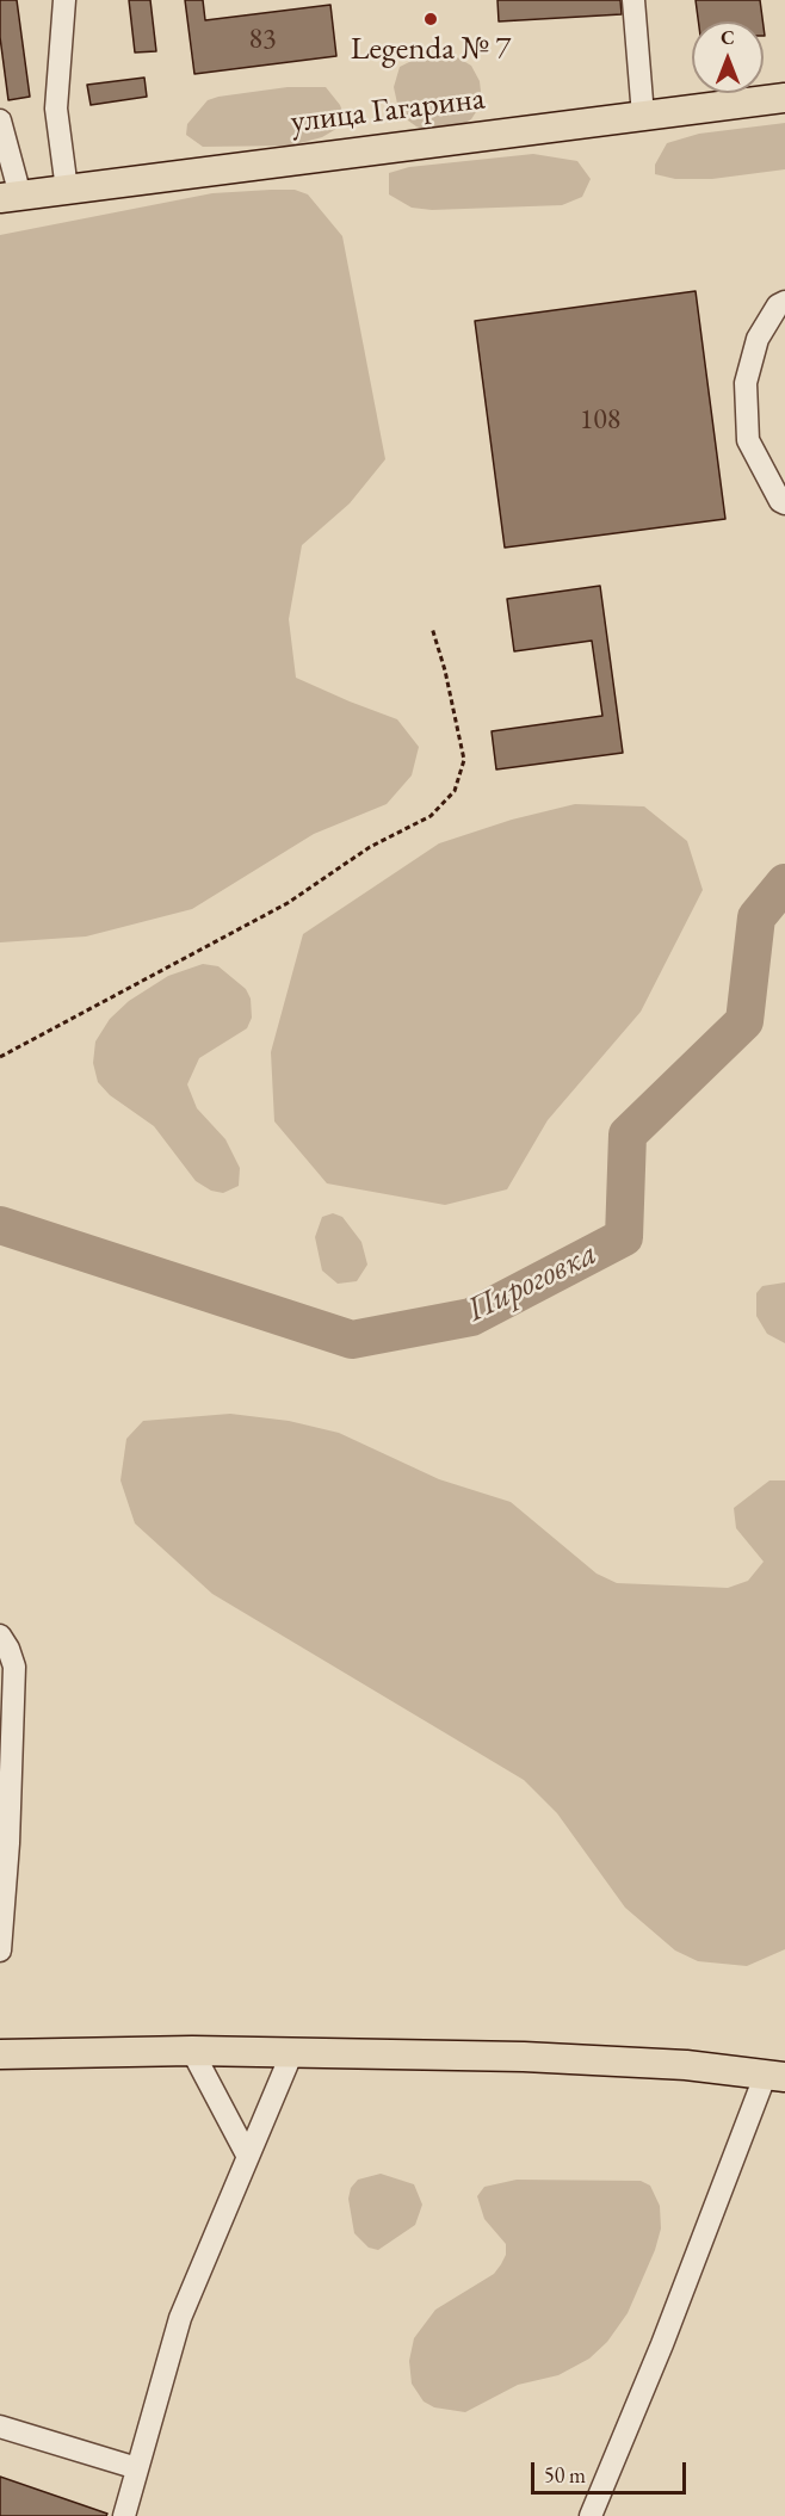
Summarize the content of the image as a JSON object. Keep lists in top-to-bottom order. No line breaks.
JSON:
{"streets":{"main road":["улица Гагарина"]},"water":["Пироговка"],"places":["Legenda № 7"],"house_numbers":["83","108"],"scale_bar":"50 m","north":"top"}
